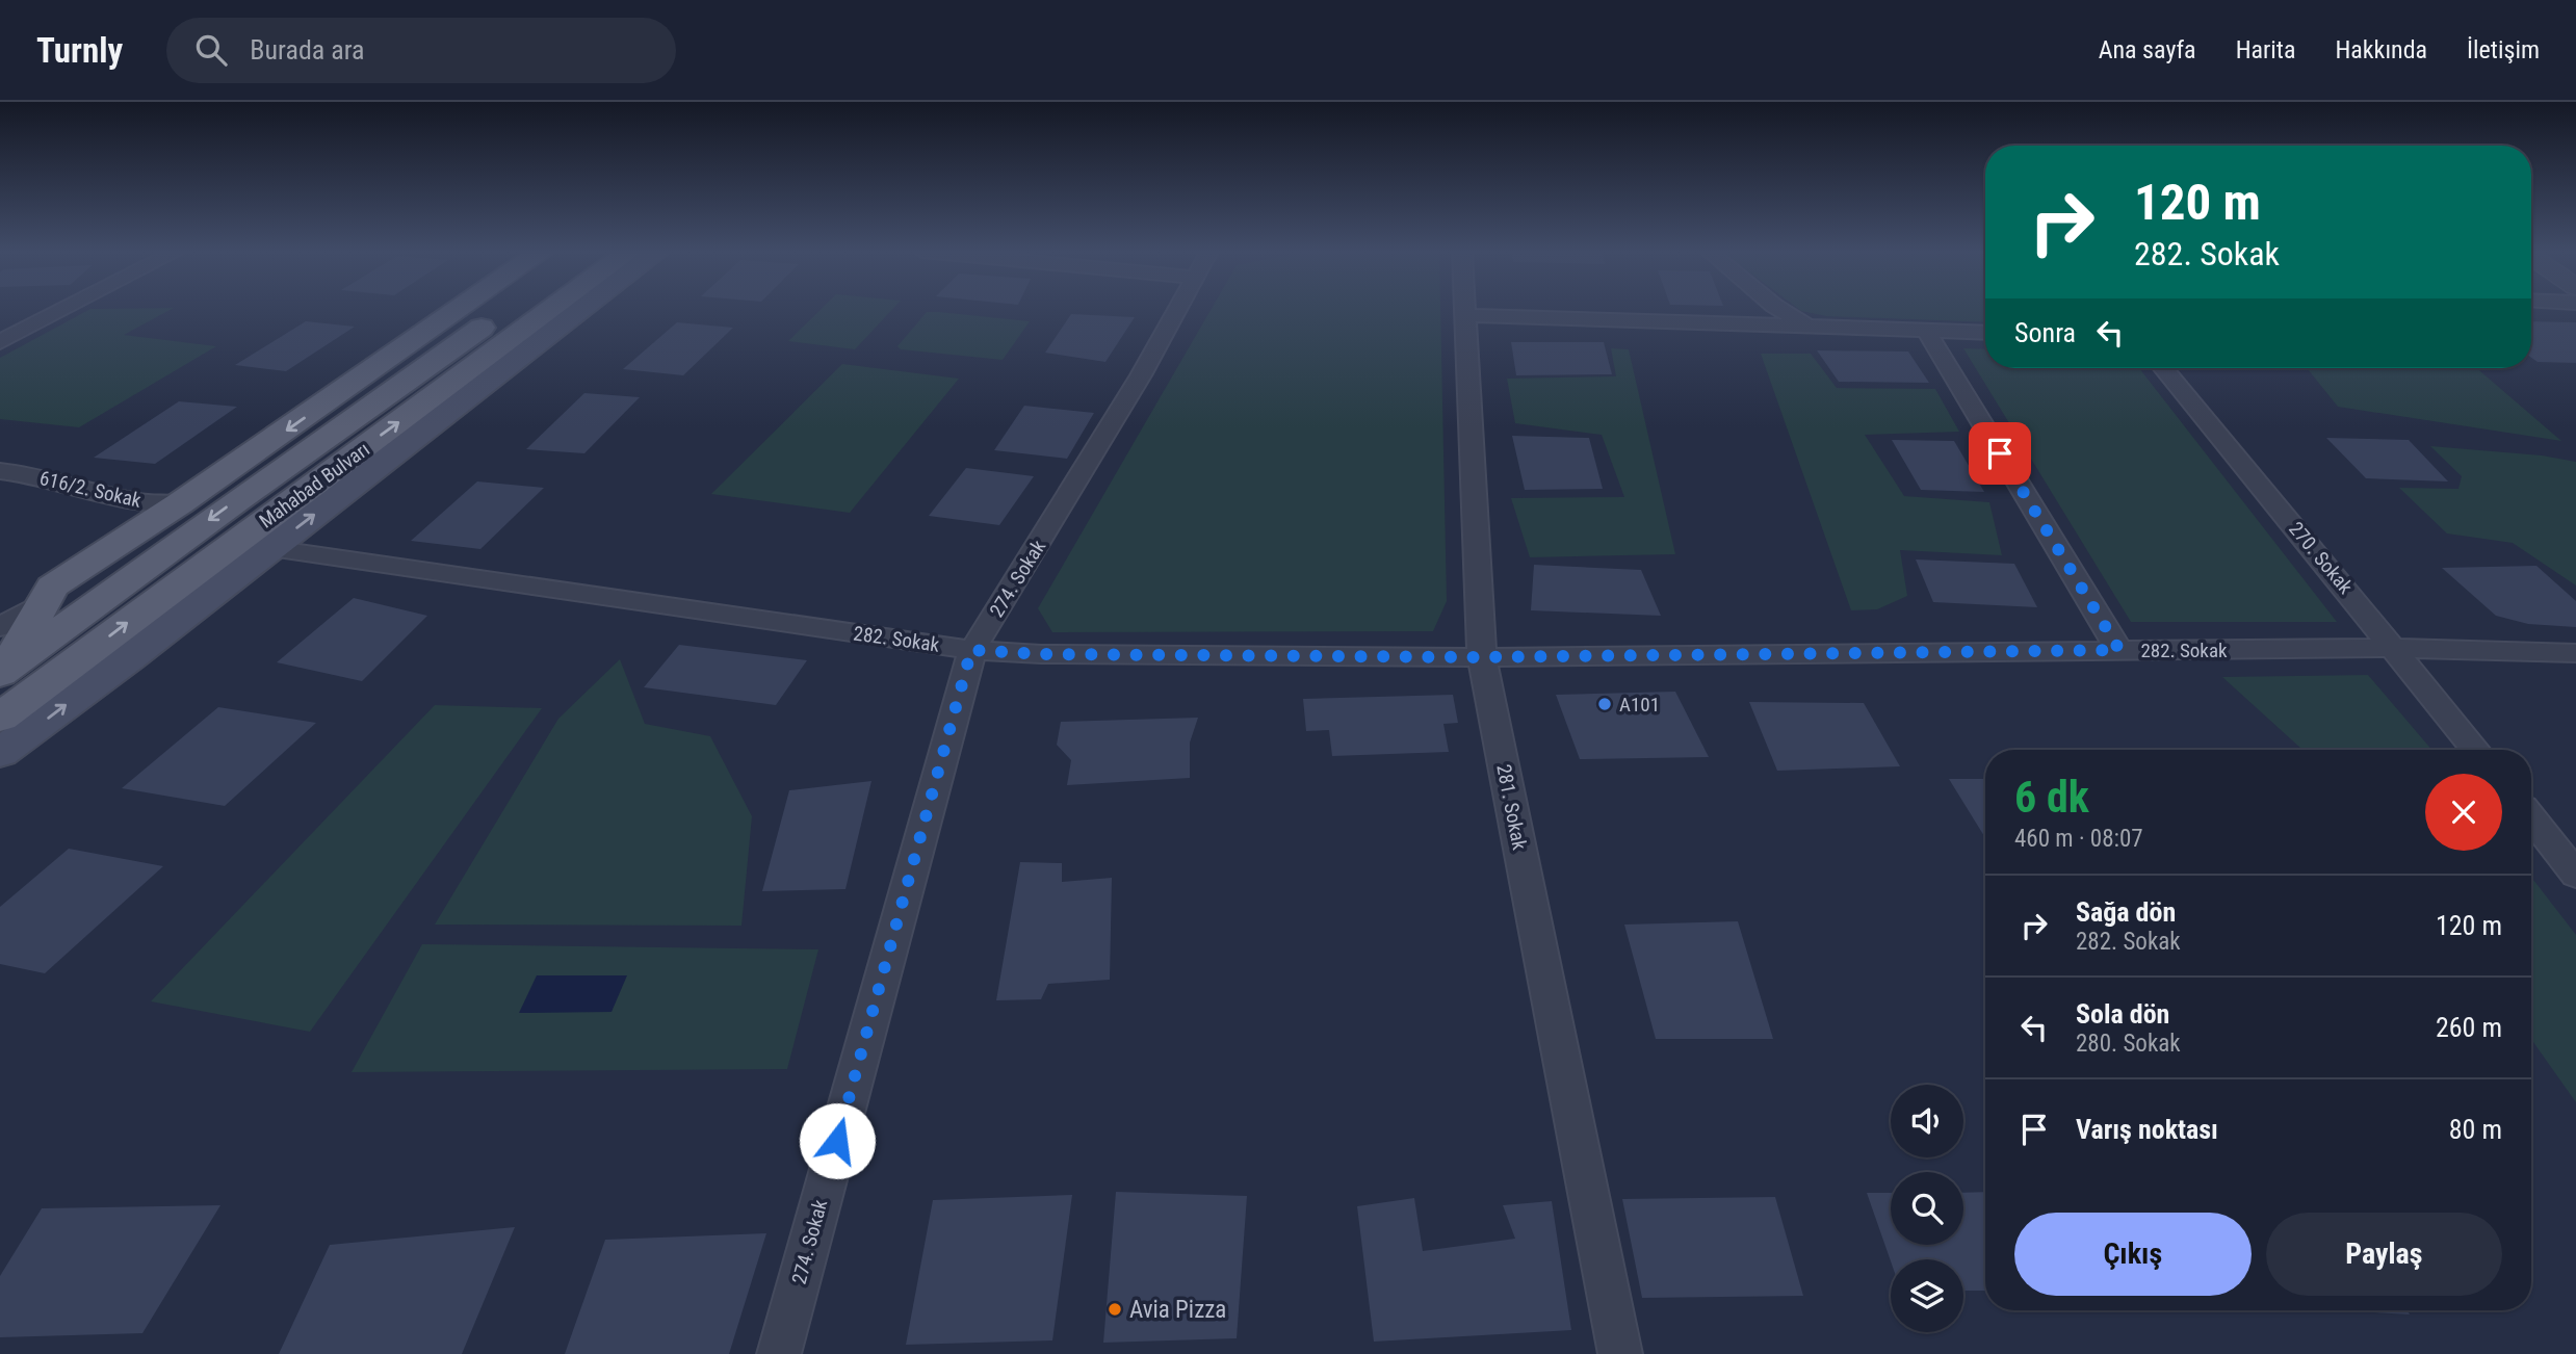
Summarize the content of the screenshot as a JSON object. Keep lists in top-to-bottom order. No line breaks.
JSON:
{"streets":{"main road":["Mahabad Bulvarı"],"street":["616/2. Sokak","270. Sokak","274. Sokak","282. Sokak","281. Sokak"]},"crossings":[["270. Sokak","282. Sokak"],["274. Sokak","282. Sokak"],["282. Sokak","281. Sokak"]],"places":["A101","Avia Pizza"],"page":{"header":"Turnly","search":"Burada ara","nav":["Ana sayfa","Harita","Hakkında","İletişim"],"turn":["120 m","282. Sokak"],"then":"Sonra","heading":["6 dk","460 m · 08:07"],"list":[{"name":"Sağa dön","note":"282. Sokak","value":"120 m"},{"name":"Sola dön","note":"280. Sokak","value":"260 m"},{"name":"Varış noktası","value":"80 m"}],"buttons":["Çıkış","Paylaş"]}}
